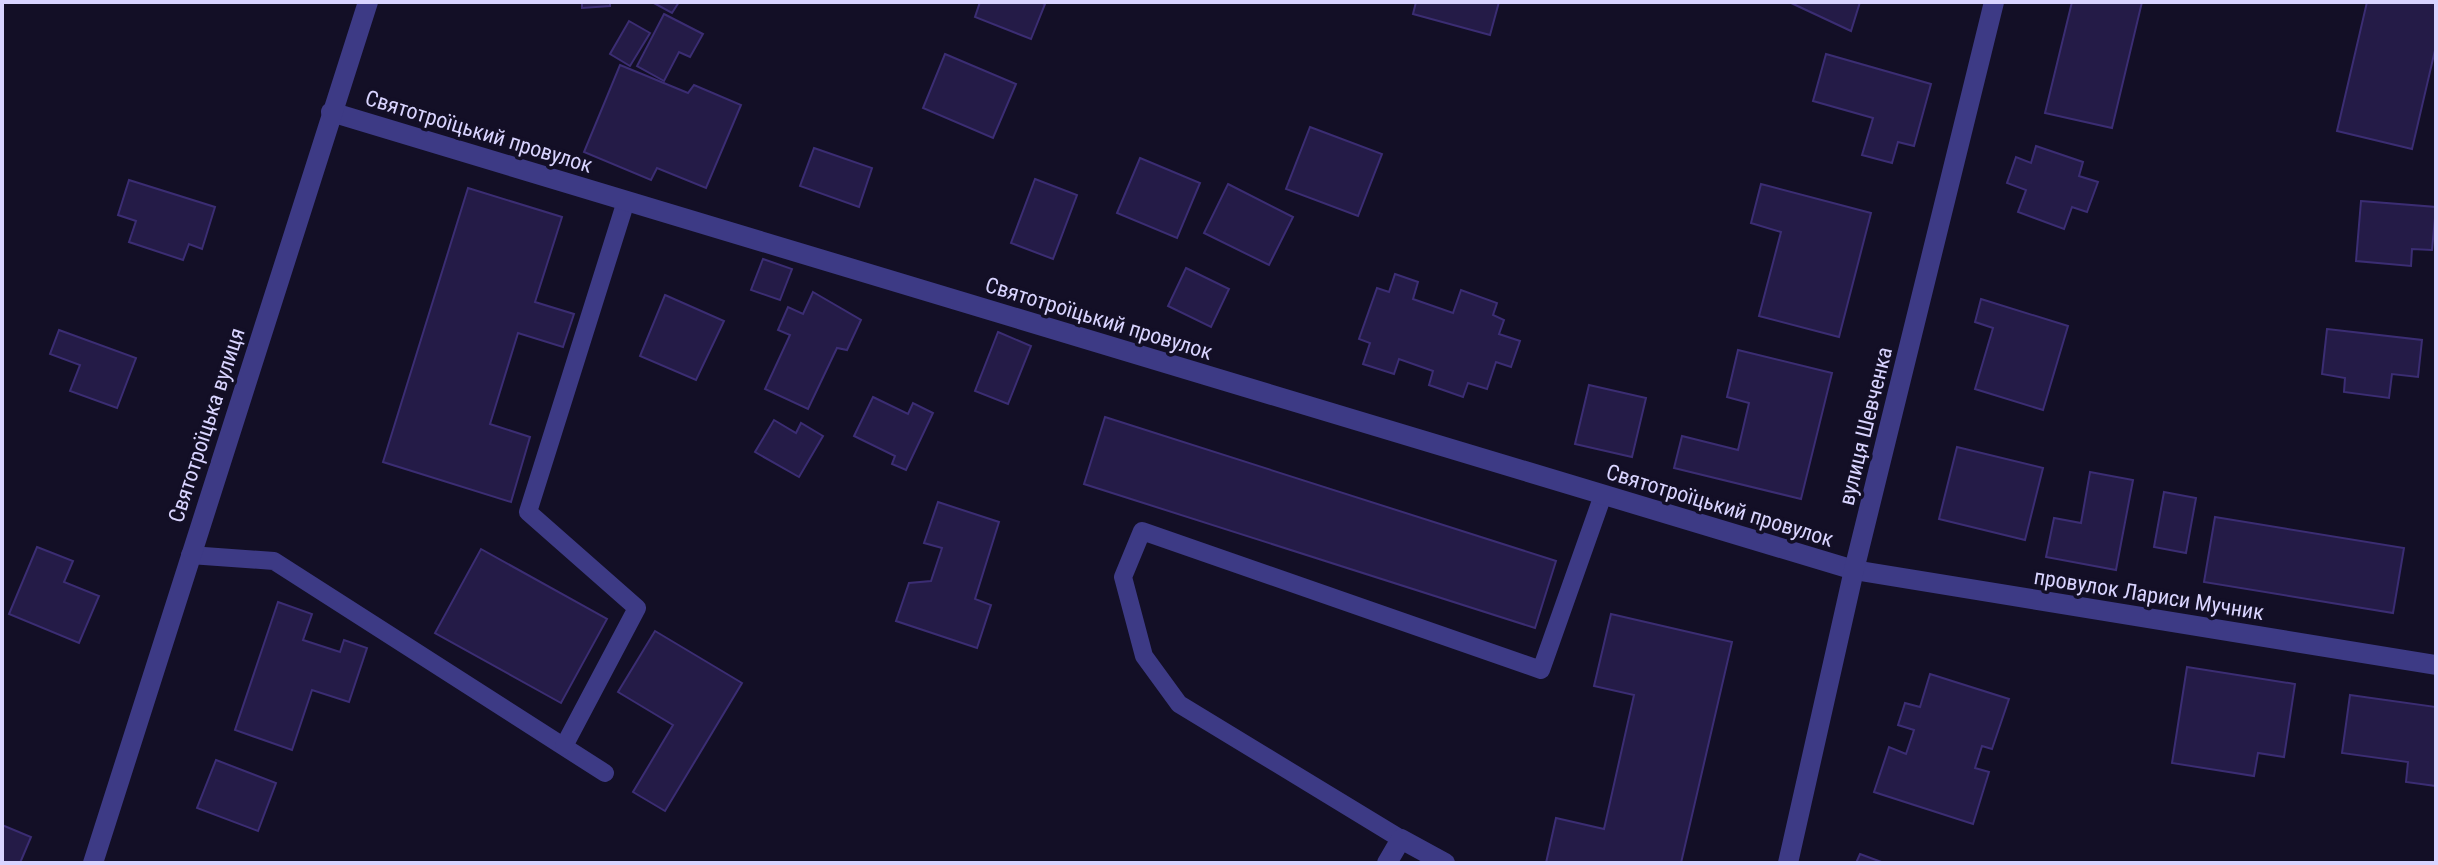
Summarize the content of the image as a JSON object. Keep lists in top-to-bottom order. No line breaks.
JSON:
{"streets":{"street":["Святотроїцький провулок","Святотроїцька вулиця","вулиця Шевченка","провулок Лариси Мучник"]},"crossings":[["Святотроїцький провулок","Святотроїцька вулиця"],["Святотроїцький провулок","вулиця Шевченка"],["Святотроїцький провулок","провулок Лариси Мучник"],["вулиця Шевченка","провулок Лариси Мучник"]]}
